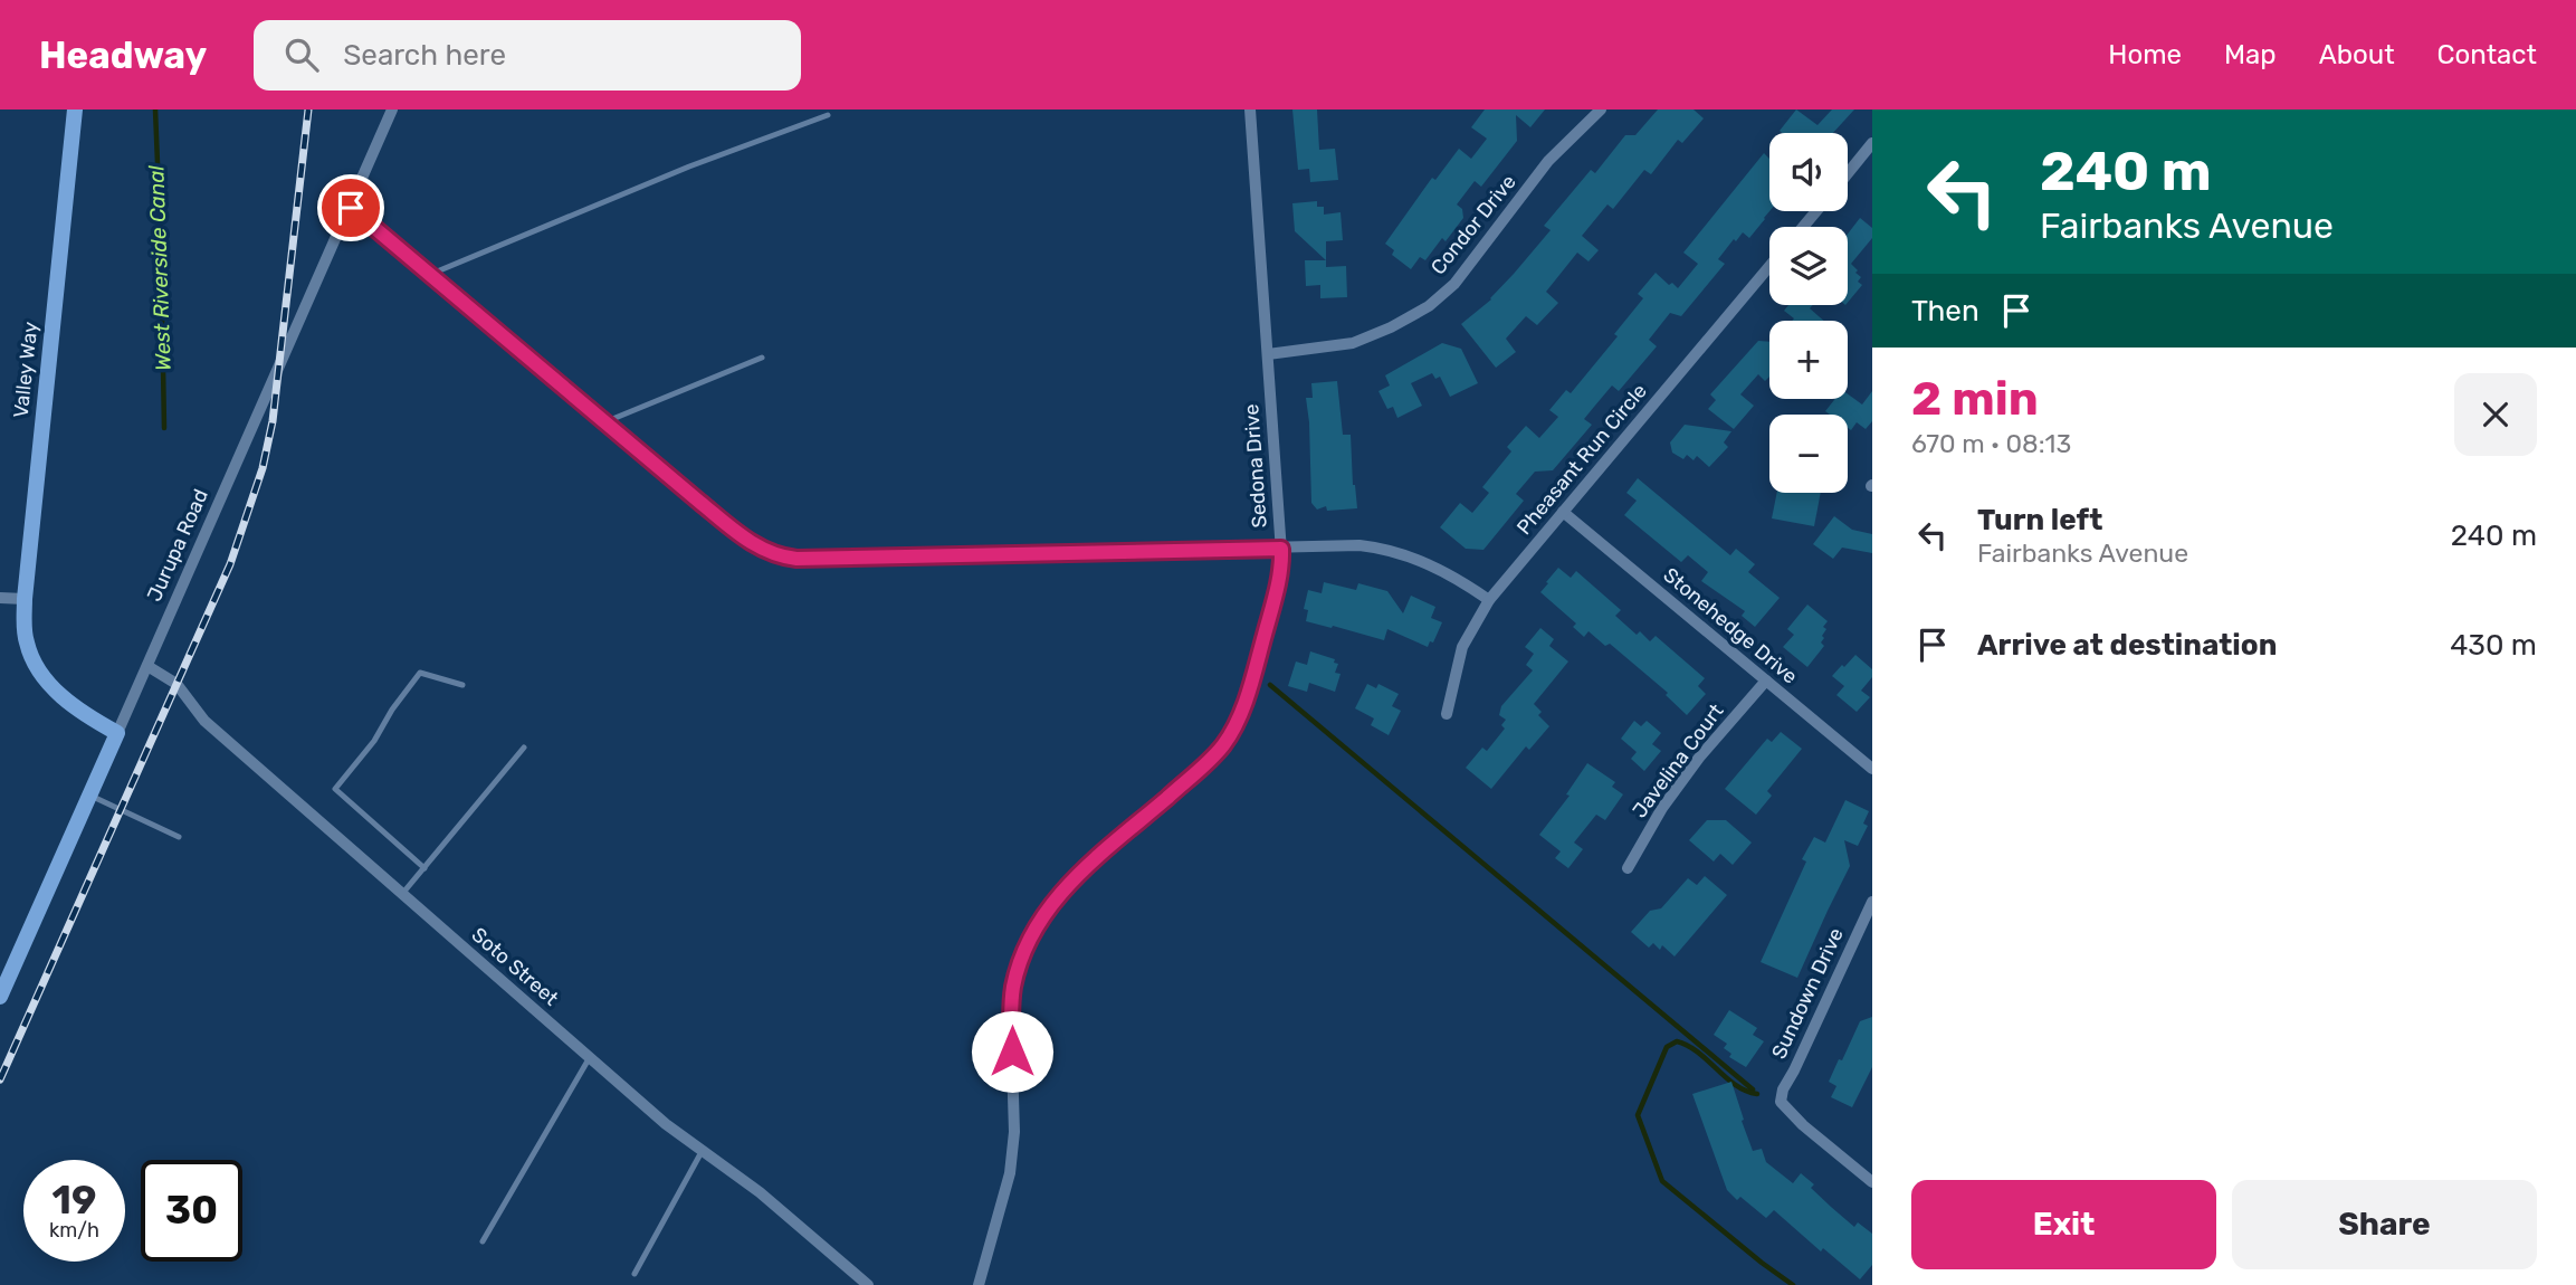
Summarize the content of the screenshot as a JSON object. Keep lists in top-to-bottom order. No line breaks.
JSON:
{"streets":{"street":["Condor Drive","Valley Way","Pheasant Run Circle","Sedona Drive","Jurupa Road","Stonehedge Drive","Javelina Court","Soto Street","Sundown Drive"]},"crossings":[["Condor Drive","Sedona Drive"],["Valley Way","Jurupa Road"],["Pheasant Run Circle","Stonehedge Drive"],["Jurupa Road","Soto Street"],["Stonehedge Drive","Javelina Court"]],"water":["West Riverside Canal"],"page":{"header":"Headway","search":"Search here","nav":["Home","Map","About","Contact"],"turn":["240 m","Fairbanks Avenue"],"map_buttons":["+","−"],"then":"Then","heading":["2 min","670 m · 08:13"],"list":[{"name":"Turn left","note":"Fairbanks Avenue","value":"240 m"},{"name":"Arrive at destination","value":"430 m"}],"speed":"19 km/h","limit":"30","buttons":["Exit","Share"]}}
